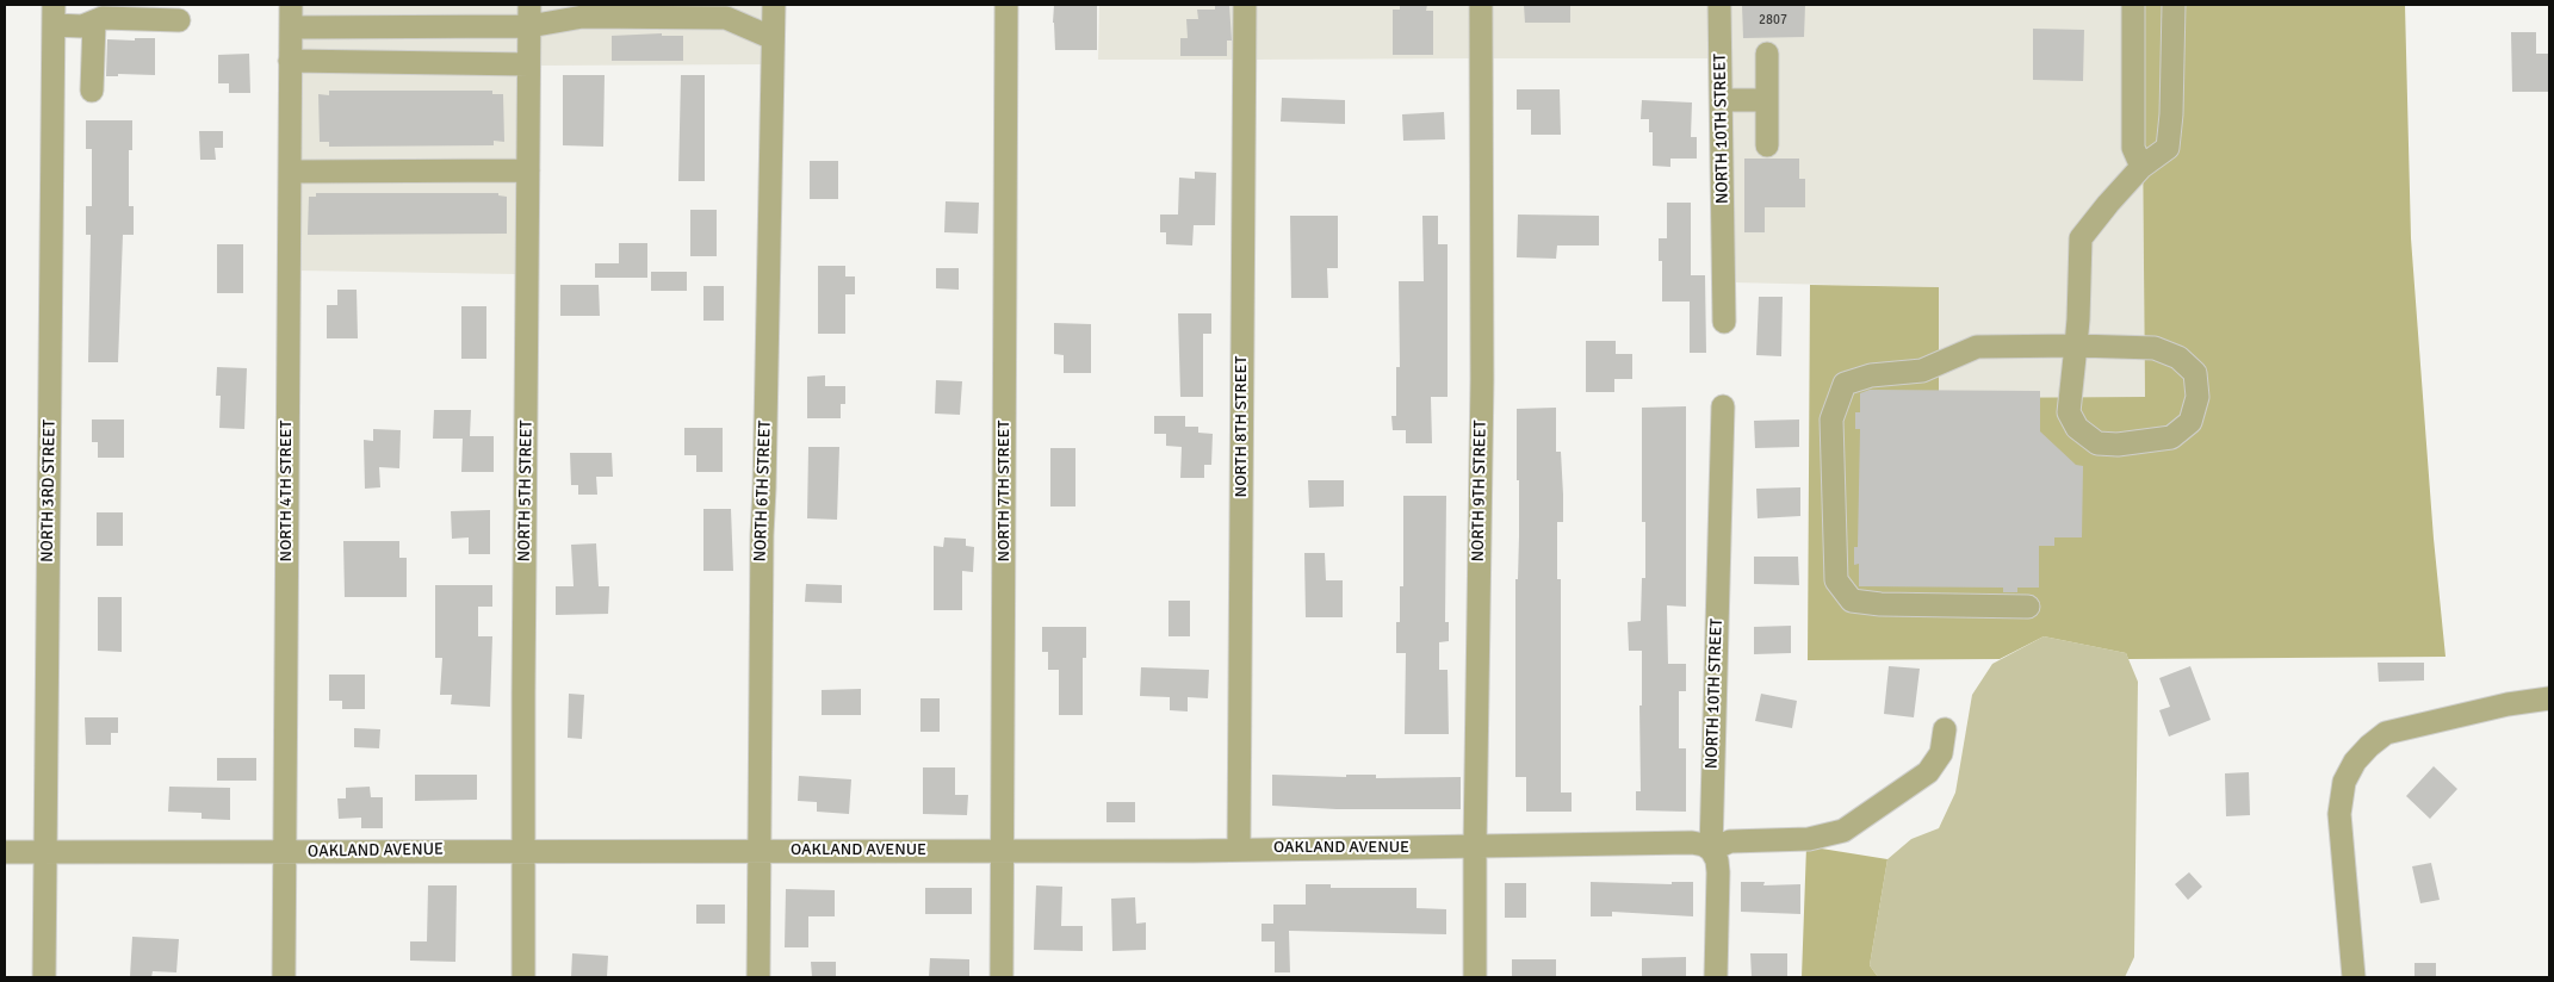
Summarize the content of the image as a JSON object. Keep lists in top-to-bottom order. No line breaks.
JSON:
{"streets":{"street":["NORTH 10TH STREET","NORTH 8TH STREET","NORTH 3RD STREET","NORTH 4TH STREET","NORTH 5TH STREET","NORTH 6TH STREET","NORTH 7TH STREET","NORTH 9TH STREET","OAKLAND AVENUE"]},"crossings":[["NORTH 10TH STREET","OAKLAND AVENUE"],["NORTH 8TH STREET","OAKLAND AVENUE"],["NORTH 3RD STREET","OAKLAND AVENUE"],["NORTH 4TH STREET","OAKLAND AVENUE"],["NORTH 5TH STREET","OAKLAND AVENUE"],["NORTH 6TH STREET","OAKLAND AVENUE"],["NORTH 7TH STREET","OAKLAND AVENUE"],["NORTH 9TH STREET","OAKLAND AVENUE"]],"house_numbers":["2807"]}
